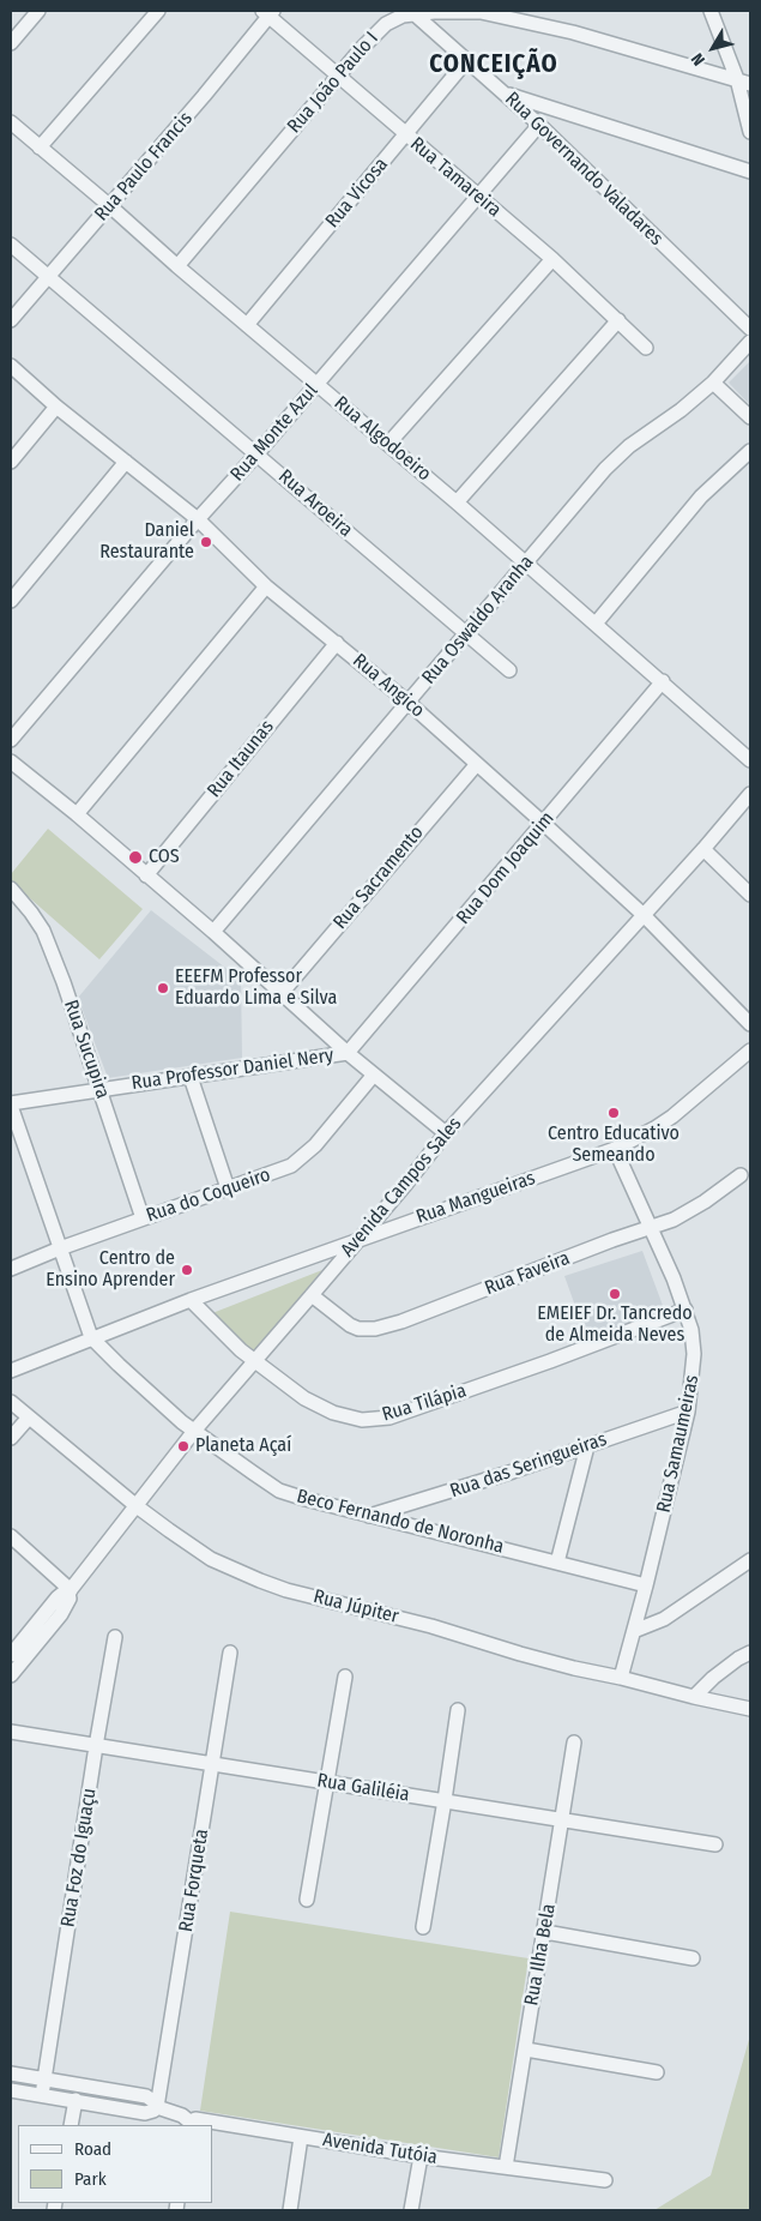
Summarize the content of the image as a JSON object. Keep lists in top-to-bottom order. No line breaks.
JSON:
{"streets":{"street":["Rua João Paulo I","Rua Paulo Francis","Rua Governando Valadares","Rua Tamareira","Rua Vicosa","Rua Monte Azul","Rua Algodoeiro","Rua Aroeira","Rua Oswaldo Aranha","Rua Angico","Rua Itaunas","Rua Dom Joaquim","Rua Sacramento","Rua Sucupira","Rua Professor Daniel Nery","Avenida Campos Sales","Rua do Coqueiro","Rua Mangueiras","Rua Faveira","Rua Tilápia","Rua Samaumeiras","Rua das Seringueiras","Beco Fernando de Noronha","Rua Júpiter","Rua Galiléia","Rua Foz do Iguaçu","Rua Forqueta","Rua Ilha Bela","Avenida Tutóia"]},"crossings":[["Rua João Paulo I","Rua Governando Valadares"],["Rua João Paulo I","Rua Tamareira"],["Rua João Paulo I","Rua Algodoeiro"],["Rua Paulo Francis","Rua Tamareira"],["Rua Paulo Francis","Rua Algodoeiro"],["Rua Paulo Francis","Rua Aroeira"],["Rua Governando Valadares","Rua Vicosa"],["Rua Governando Valadares","Rua Monte Azul"],["Rua Tamareira","Rua Vicosa"],["Rua Tamareira","Rua Monte Azul"],["Rua Vicosa","Rua Algodoeiro"],["Rua Monte Azul","Rua Algodoeiro"],["Rua Monte Azul","Rua Aroeira"],["Rua Monte Azul","Rua Angico"],["Rua Algodoeiro","Rua Oswaldo Aranha"],["Rua Algodoeiro","Rua Dom Joaquim"],["Rua Aroeira","Rua Oswaldo Aranha"],["Rua Oswaldo Aranha","Rua Angico"],["Rua Angico","Rua Itaunas"],["Rua Angico","Rua Dom Joaquim"],["Rua Angico","Rua Sacramento"],["Rua Angico","Avenida Campos Sales"],["Rua Dom Joaquim","Rua Professor Daniel Nery"],["Rua Sucupira","Rua Professor Daniel Nery"],["Rua Sucupira","Rua do Coqueiro"],["Rua Professor Daniel Nery","Beco Fernando de Noronha"],["Avenida Campos Sales","Rua Mangueiras"],["Avenida Campos Sales","Rua Faveira"],["Avenida Campos Sales","Rua Tilápia"],["Avenida Campos Sales","Beco Fernando de Noronha"],["Avenida Campos Sales","Rua Júpiter"],["Rua do Coqueiro","Beco Fernando de Noronha"],["Rua Mangueiras","Rua Tilápia"],["Rua Mangueiras","Rua Samaumeiras"],["Rua Mangueiras","Beco Fernando de Noronha"],["Rua Faveira","Rua Samaumeiras"],["Rua Tilápia","Rua Samaumeiras"],["Rua Samaumeiras","Rua das Seringueiras"],["Rua Samaumeiras","Beco Fernando de Noronha"],["Rua Samaumeiras","Rua Júpiter"],["Rua das Seringueiras","Beco Fernando de Noronha"],["Rua Galiléia","Rua Foz do Iguaçu"],["Rua Galiléia","Rua Forqueta"],["Rua Galiléia","Rua Ilha Bela"],["Rua Foz do Iguaçu","Avenida Tutóia"],["Rua Forqueta","Avenida Tutóia"],["Rua Ilha Bela","Avenida Tutóia"]],"districts":["CONCEIÇÃO"],"places":["Daniel Restaurante","COS","EEEFM Professor Eduardo Lima e Silva","Centro Educativo Semeando","Centro de Ensino Aprender","EMEIEF Dr. Tancredo de Almeida Neves","Planeta Açaí"],"legend":["Road","Park"],"north":"bottom left"}
